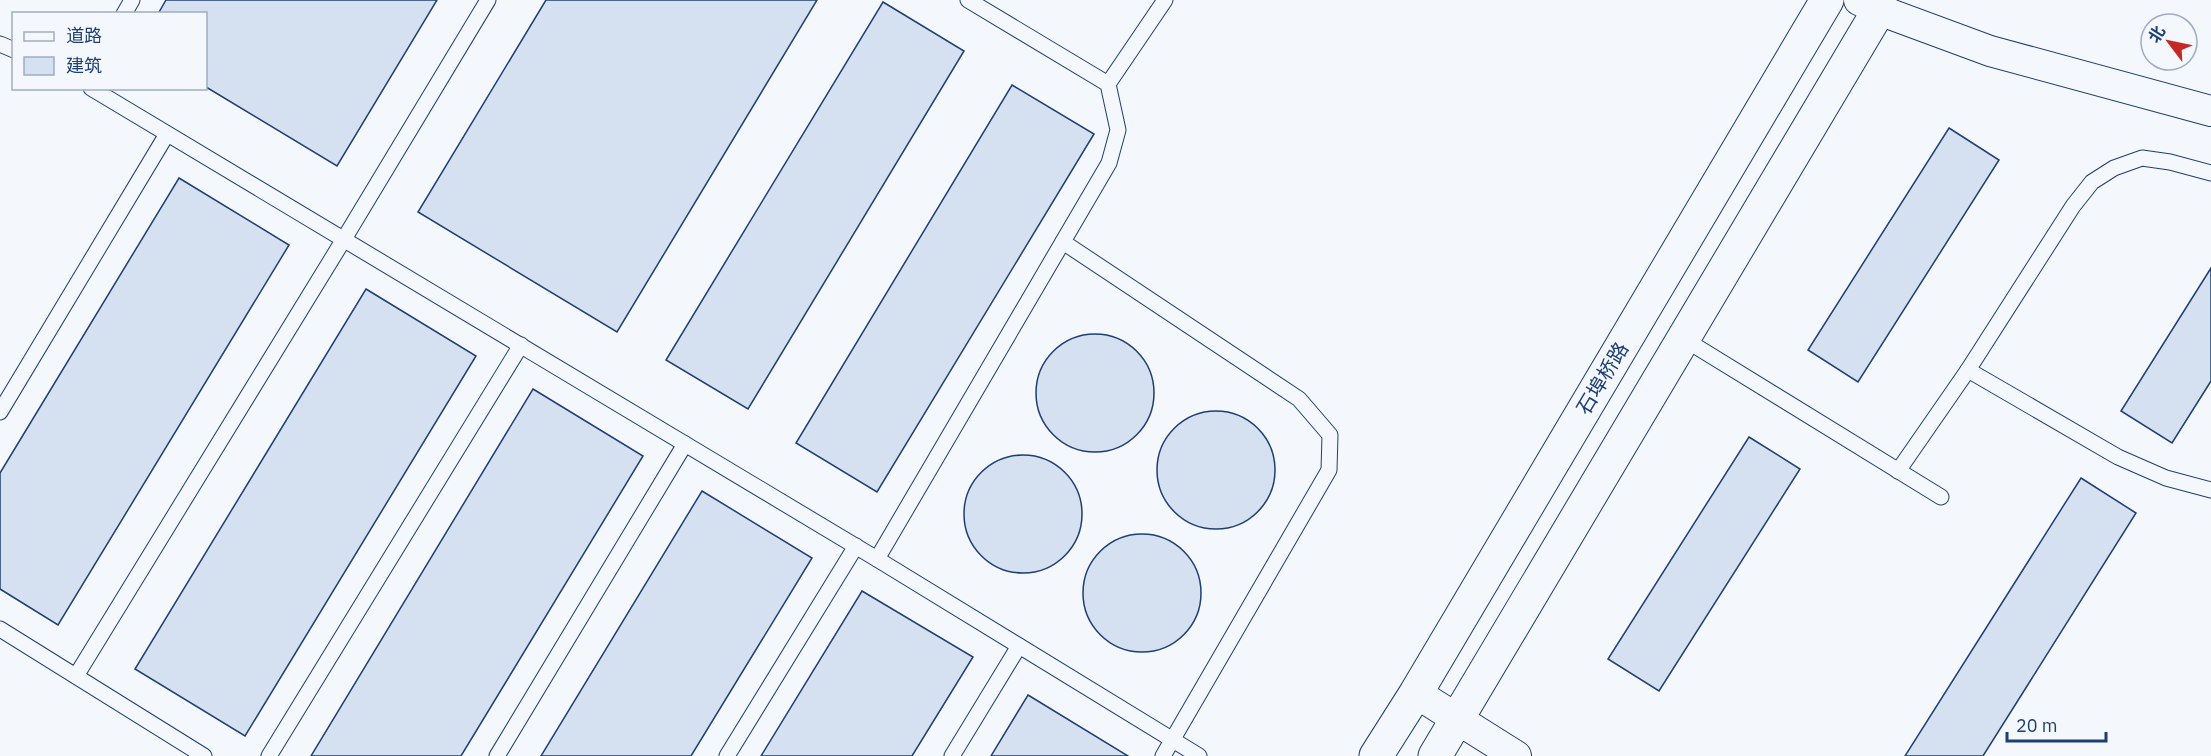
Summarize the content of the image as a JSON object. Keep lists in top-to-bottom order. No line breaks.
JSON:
{"streets":{"street":["石埠桥路"]},"legend":["道路","建筑"],"scale_bar":"20 m","north":"top left"}
